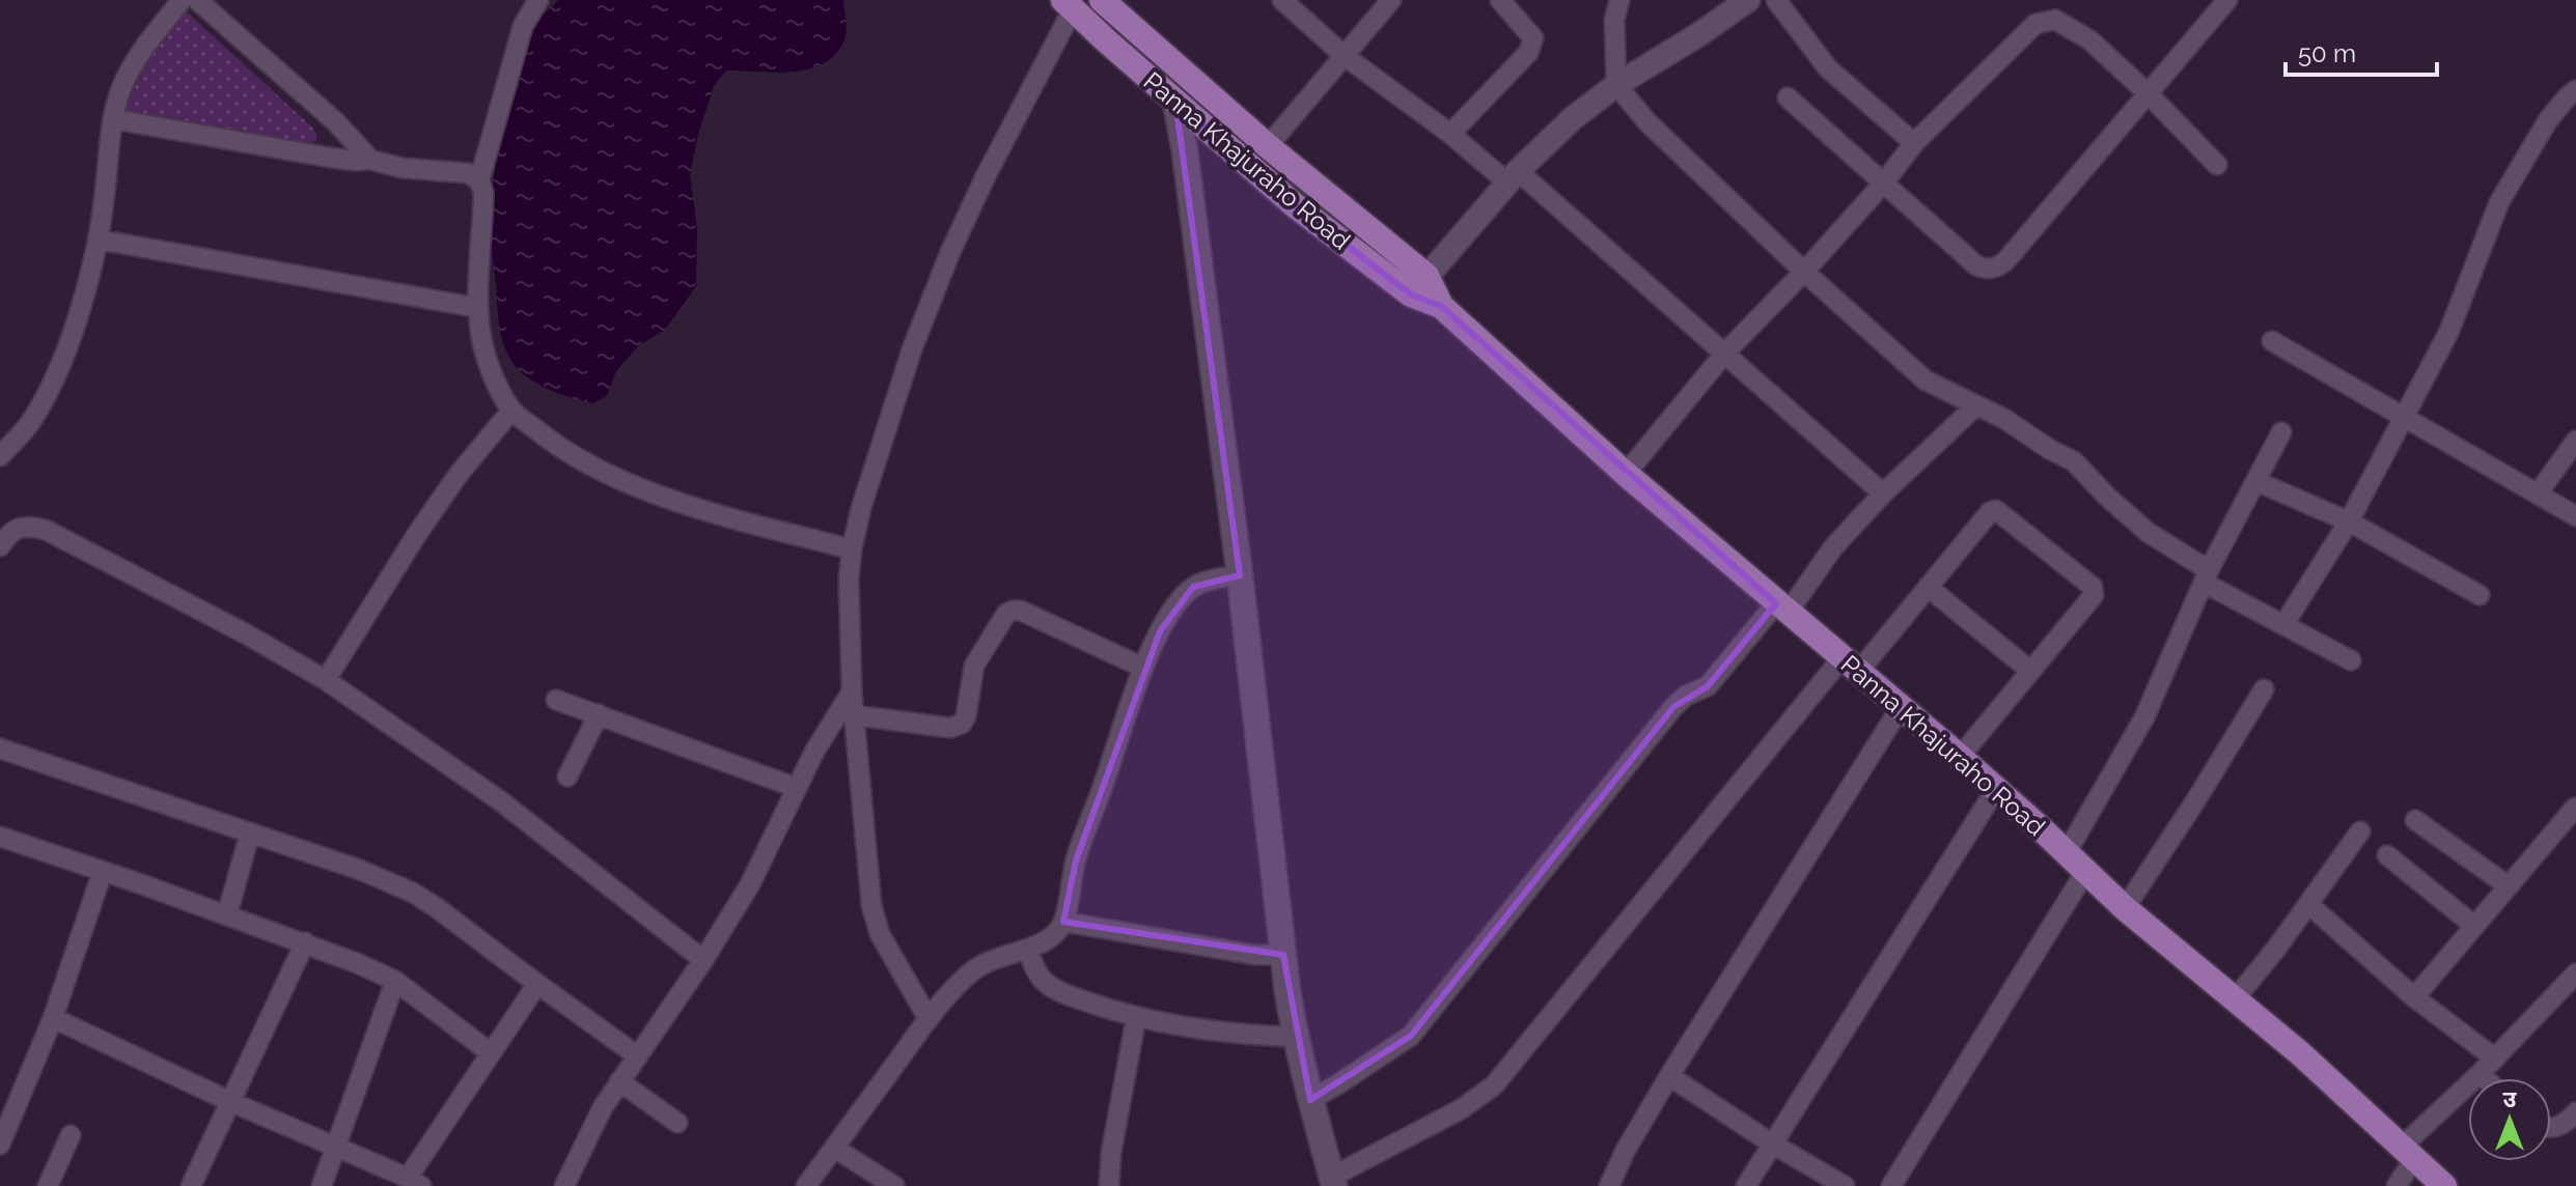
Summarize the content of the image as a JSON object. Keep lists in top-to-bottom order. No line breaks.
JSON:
{"streets":{"main road":["Panna Khajuraho Road"]},"scale_bar":"50 m","north":"top"}
